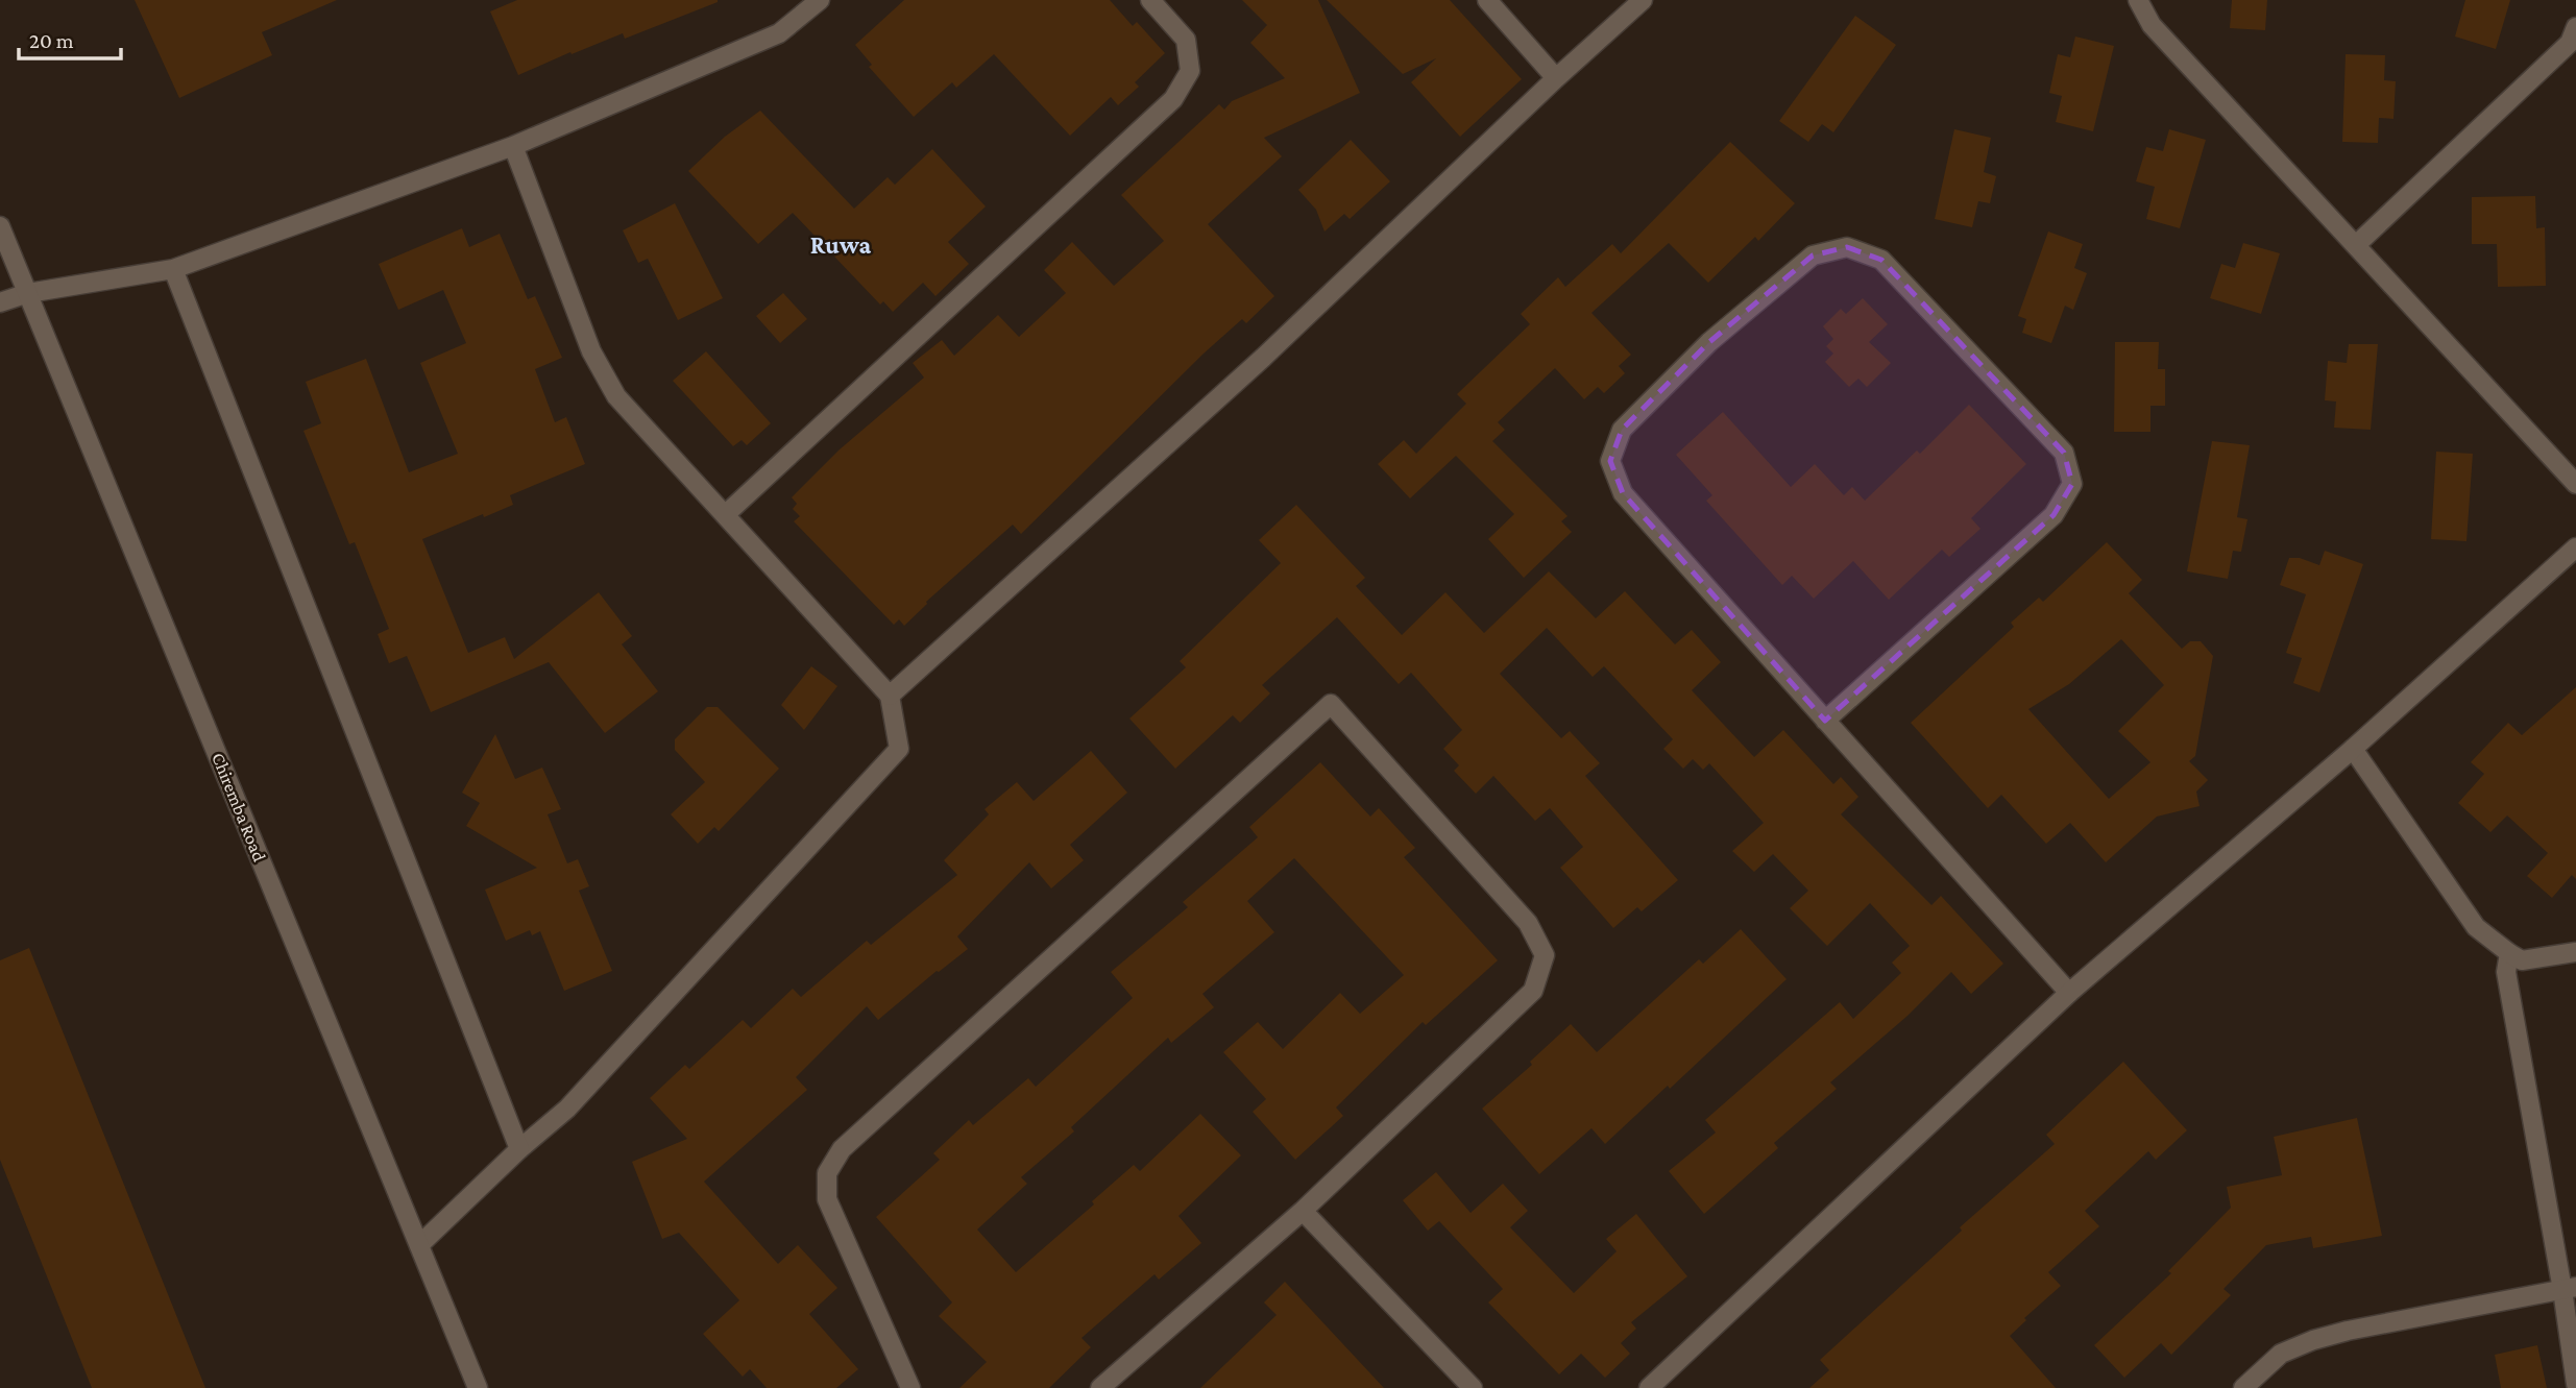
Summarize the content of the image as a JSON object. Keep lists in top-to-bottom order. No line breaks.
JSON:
{"streets":{"street":["Chiremba Road"]},"districts":["Ruwa"],"scale_bar":"20 m"}
